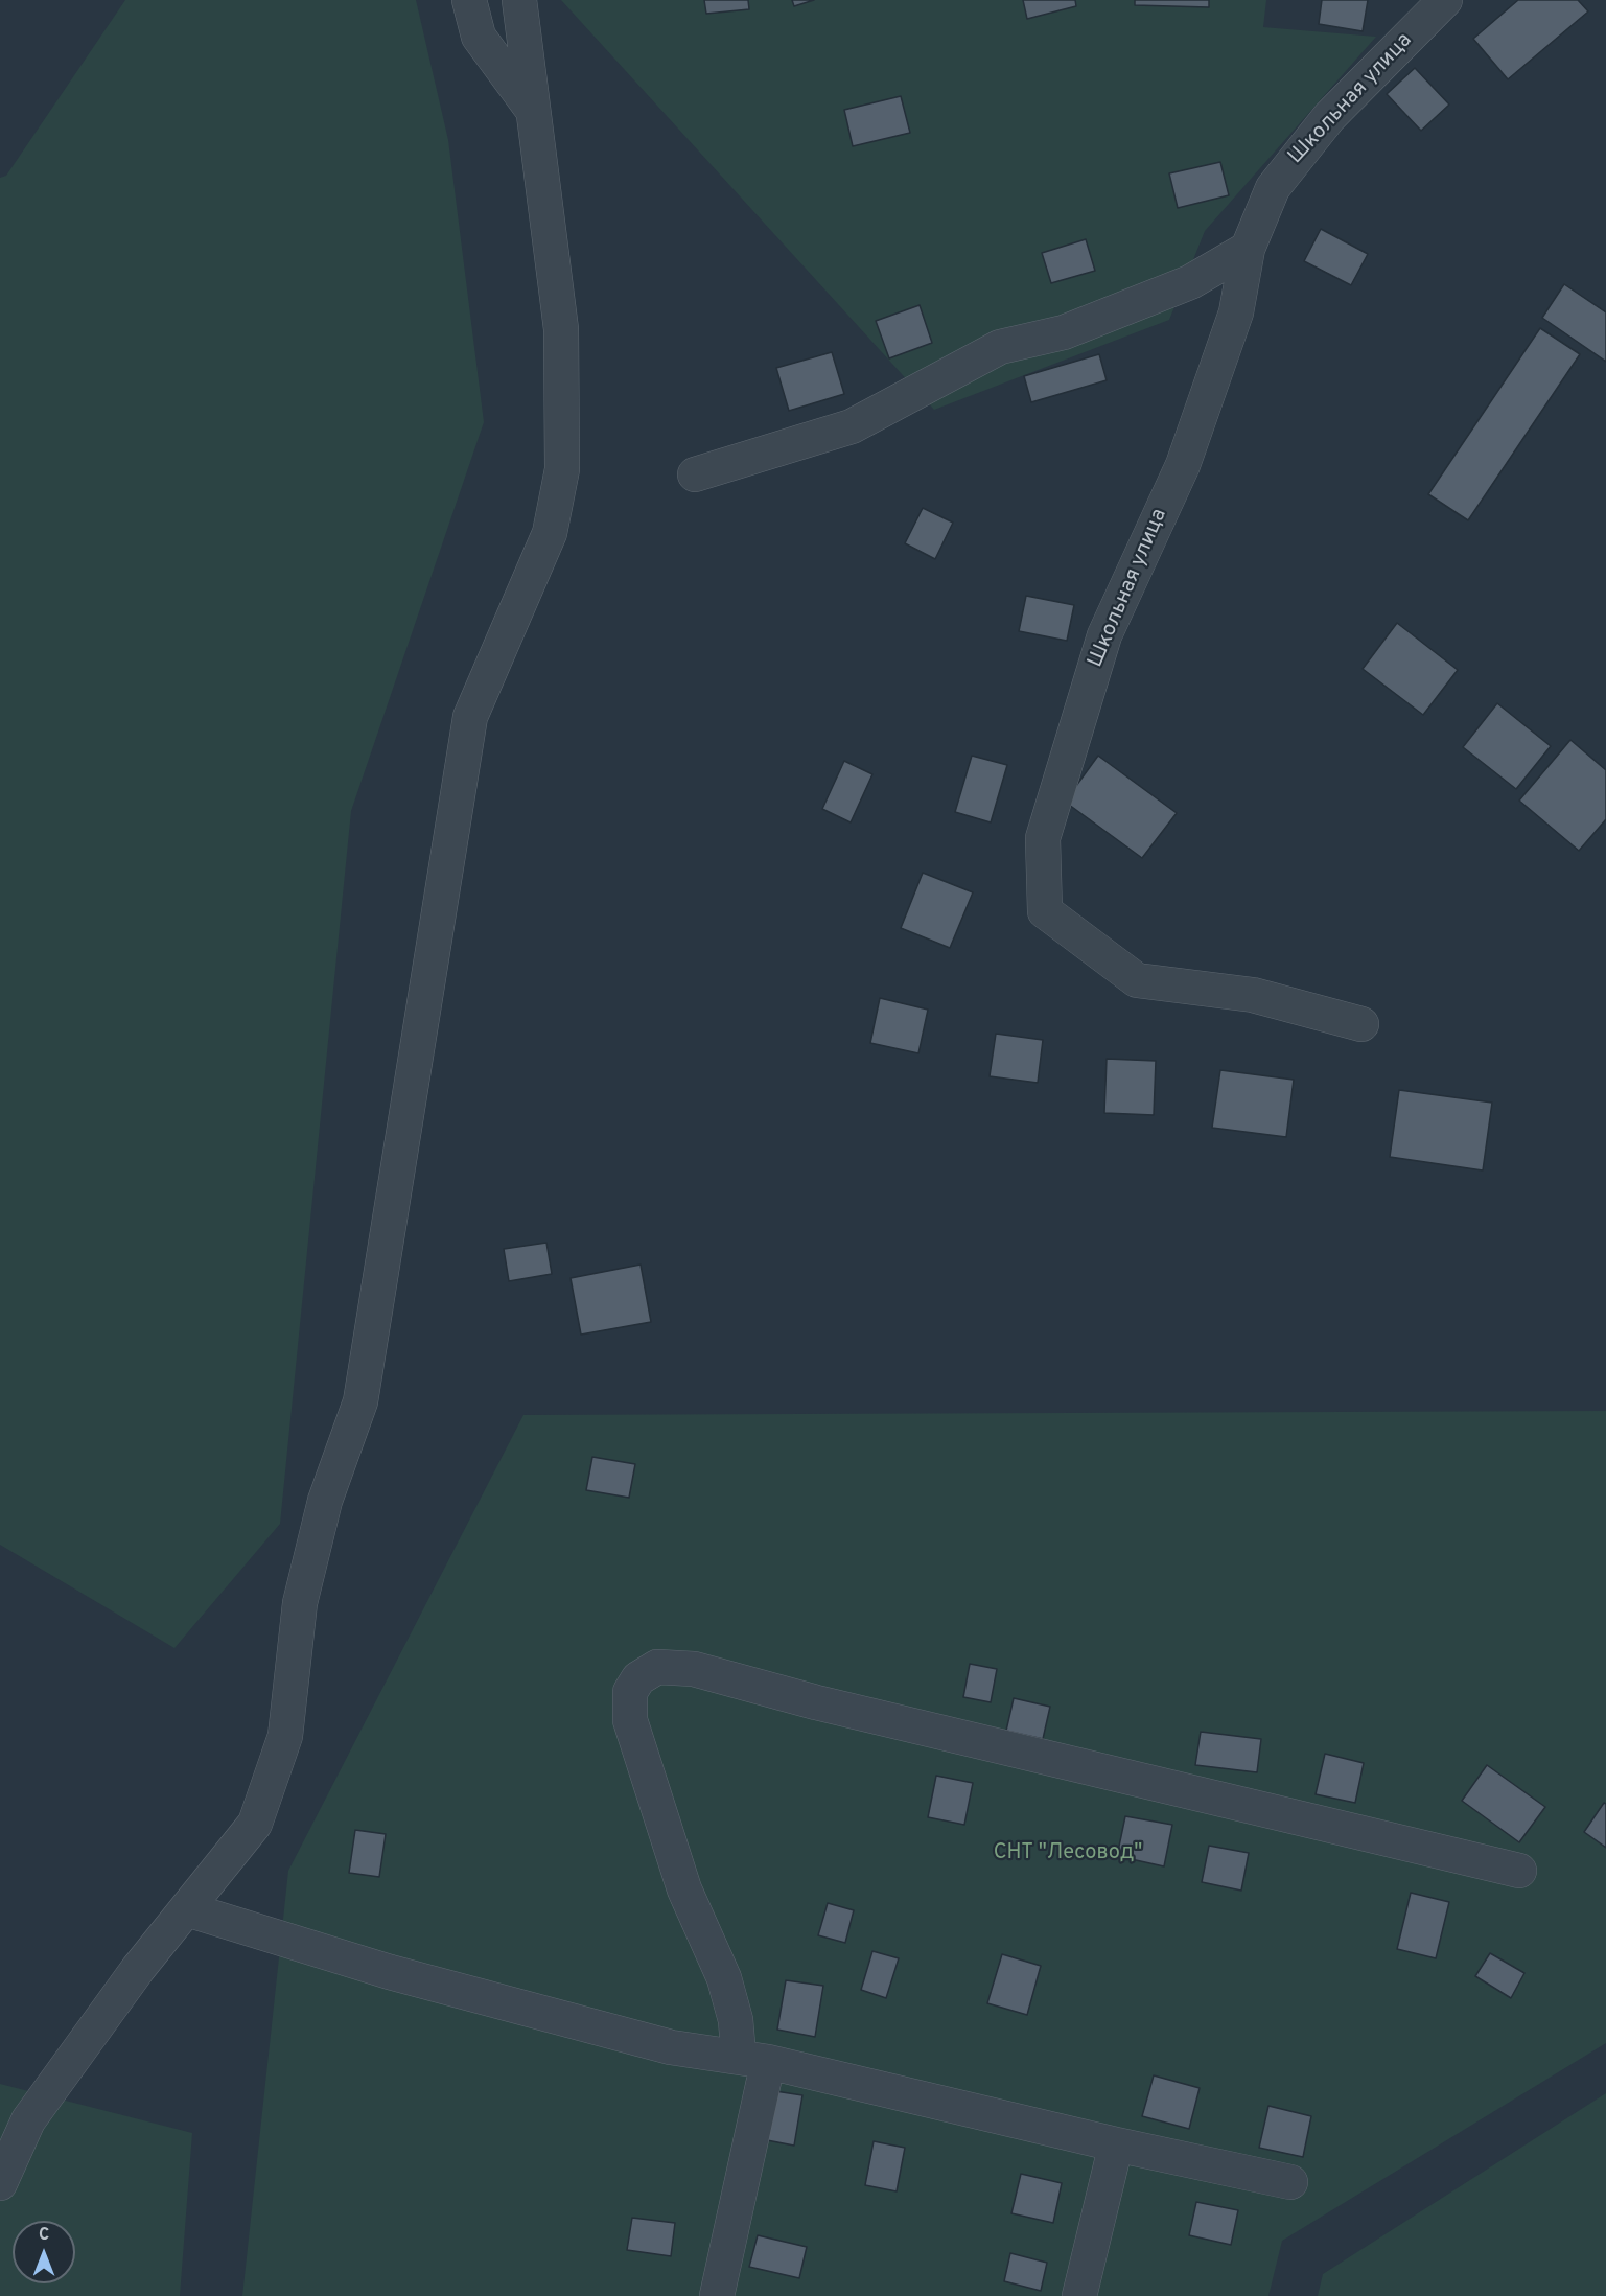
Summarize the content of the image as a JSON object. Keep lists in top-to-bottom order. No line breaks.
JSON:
{"streets":{"street":["Школьная улица"]},"parks":["СНТ \"Лесовод\""],"north":"top"}
